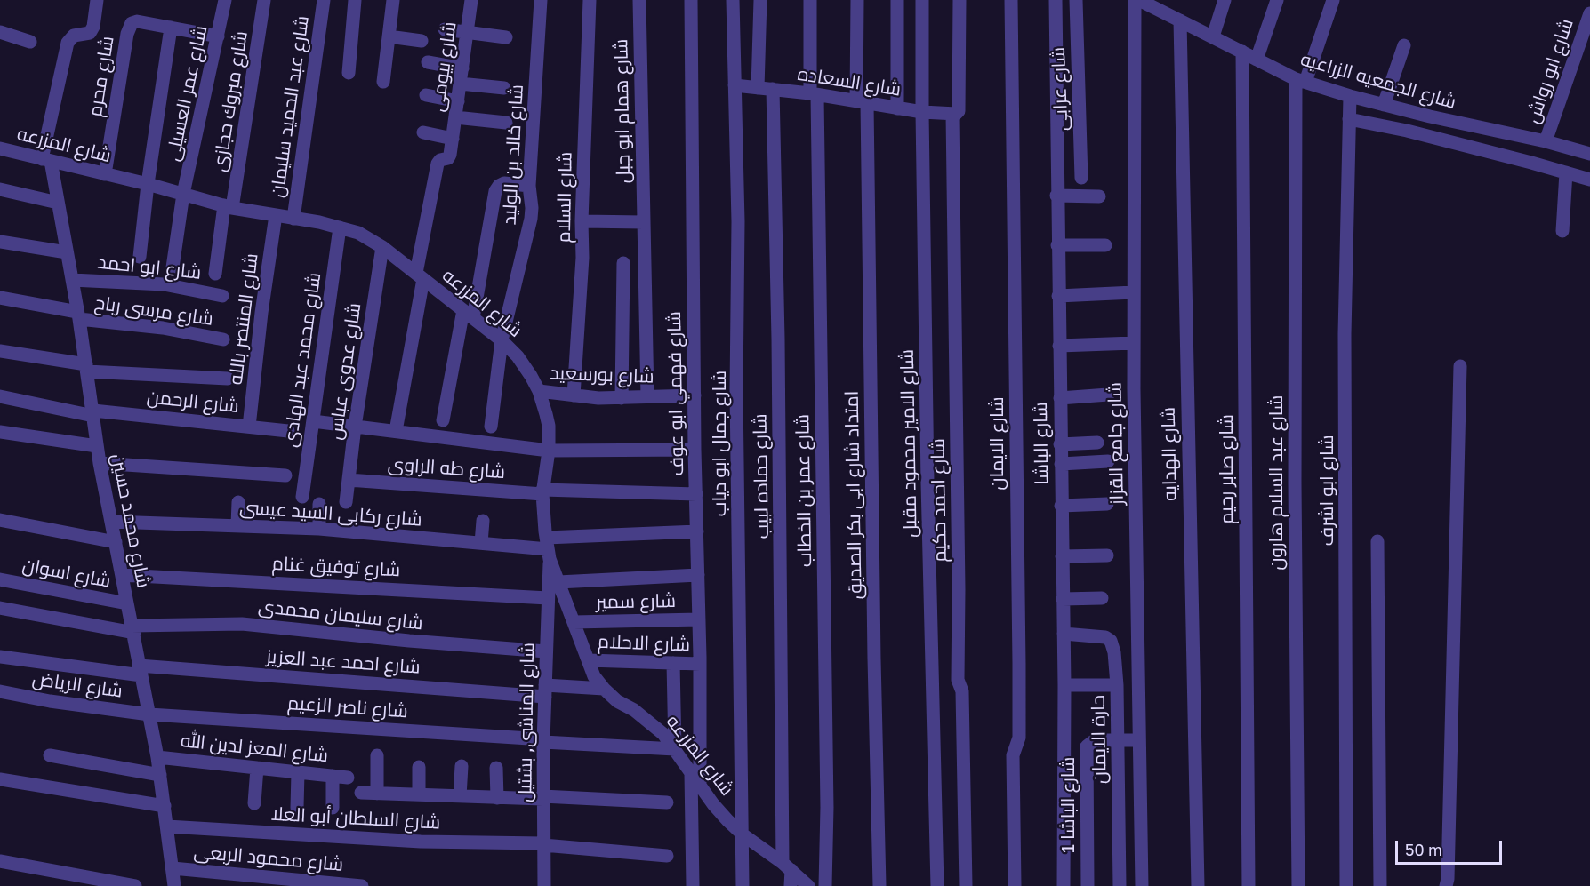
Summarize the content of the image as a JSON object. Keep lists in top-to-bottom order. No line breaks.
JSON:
{"streets":{"street":["شارع بيومى","شارع ابو رواش","شارع محرم","شارع الجمعيه الزراعيه","شارع السعاده","شارع عرابى","شارع عمر العسيلى","شارع مبروك حجازى","شارع عبد الحميد سليمان","شارع همام ابو جبل","شارع المزرعه","شارع خالد بن الوليد","شارع السلام","شارع ابو احمد","شارع مرسى رباح","شارع المنتصر بالله","شارع محمد عبد الهادى","شارع عدوى عباس","شارع بورسعيد","شارع فهمي ابو عوف","شارع الرحمن","شارع جمال ابو دياب","شارع الامير محمود مقبل","شارع الايمان","شارع الباشا","شارع جامع القزاز","شارع الهدايه","شارع طه الراوى","شارع صابر رحيم","شارع حماده لبيب","شارع عبد السلام هارون","شارع عمر بن الخطاب","شارع ابو اشرف","امتداد شارع ابى بكر الصديق","شارع احمد حكيم","شارع ركابى السيد عيسى","شارع محمد حسين","شارع توفيق غنام","شارع اسوان","شارع سمير","شارع سليمان محمدى","شارع الاحلام","شارع احمد عبد العزيز","شارع الرياض","شارع ناصر الزعيم","شارع المناشى, بشتيل","حارة الايمان","شارع المعز لدين الله","شارع الباشا 1","شارع السلطان أبو العلا","شارع محمود الربعى"]},"crossings":[["شارع ابو رواش","شارع الجمعيه الزراعيه"],["شارع محرم","شارع المزرعه"],["شارع الجمعيه الزراعيه","شارع الهدايه"],["شارع الجمعيه الزراعيه","شارع صابر رحيم"],["شارع الجمعيه الزراعيه","شارع عبد السلام هارون"],["شارع الجمعيه الزراعيه","شارع ابو اشرف"],["شارع السعاده","شارع جمال ابو دياب"],["شارع السعاده","شارع الامير محمود مقبل"],["شارع السعاده","شارع حماده لبيب"],["شارع السعاده","شارع عمر بن الخطاب"],["شارع السعاده","امتداد شارع ابى بكر الصديق"],["شارع السعاده","شارع احمد حكيم"],["شارع عمر العسيلى","شارع المزرعه"],["شارع مبروك حجازى","شارع المزرعه"],["شارع عبد الحميد سليمان","شارع المزرعه"],["شارع همام ابو جبل","شارع بورسعيد"],["شارع المزرعه","شارع خالد بن الوليد"],["شارع المزرعه","شارع المنتصر بالله"],["شارع المزرعه","شارع محمد عبد الهادى"],["شارع المزرعه","شارع عدوى عباس"],["شارع المزرعه","شارع بورسعيد"],["شارع المزرعه","شارع فهمي ابو عوف"],["شارع المزرعه","شارع جمال ابو دياب"],["شارع المزرعه","شارع طه الراوى"],["شارع المزرعه","شارع حماده لبيب"],["شارع المزرعه","شارع ركابى السيد عيسى"],["شارع المزرعه","شارع محمد حسين"],["شارع المزرعه","شارع سمير"],["شارع المزرعه","شارع الاحلام"],["شارع المزرعه","شارع احمد عبد العزيز"],["شارع المزرعه","شارع ناصر الزعيم"],["شارع المزرعه","شارع المناشى, بشتيل"],["شارع السلام","شارع بورسعيد"],["شارع ابو احمد","شارع محمد حسين"],["شارع مرسى رباح","شارع محمد حسين"],["شارع المنتصر بالله","شارع الرحمن"],["شارع عدوى عباس","شارع طه الراوى"],["شارع بورسعيد","شارع فهمي ابو عوف"],["شارع فهمي ابو عوف","شارع طه الراوى"],["شارع فهمي ابو عوف","شارع ركابى السيد عيسى"],["شارع فهمي ابو عوف","شارع سمير"],["شارع فهمي ابو عوف","شارع الاحلام"],["شارع الرحمن","شارع محمد حسين"],["شارع الباشا","حارة الايمان"],["شارع جامع القزاز","شارع الباشا 1"],["شارع ركابى السيد عيسى","شارع محمد حسين"],["شارع ركابى السيد عيسى","شارع المناشى, بشتيل"],["شارع محمد حسين","شارع توفيق غنام"],["شارع محمد حسين","شارع اسوان"],["شارع محمد حسين","شارع سليمان محمدى"],["شارع محمد حسين","شارع احمد عبد العزيز"],["شارع محمد حسين","شارع الرياض"],["شارع محمد حسين","شارع ناصر الزعيم"],["شارع محمد حسين","شارع المعز لدين الله"],["شارع محمد حسين","شارع السلطان أبو العلا"],["شارع محمد حسين","شارع محمود الربعى"],["شارع توفيق غنام","شارع المناشى, بشتيل"],["شارع سليمان محمدى","شارع المناشى, بشتيل"],["شارع احمد عبد العزيز","شارع المناشى, بشتيل"],["شارع الرياض","شارع ناصر الزعيم"],["شارع ناصر الزعيم","شارع المناشى, بشتيل"],["شارع المناشى, بشتيل","شارع السلطان أبو العلا"],["حارة الايمان","شارع الباشا 1"]],"scale_bar":"50 m"}
